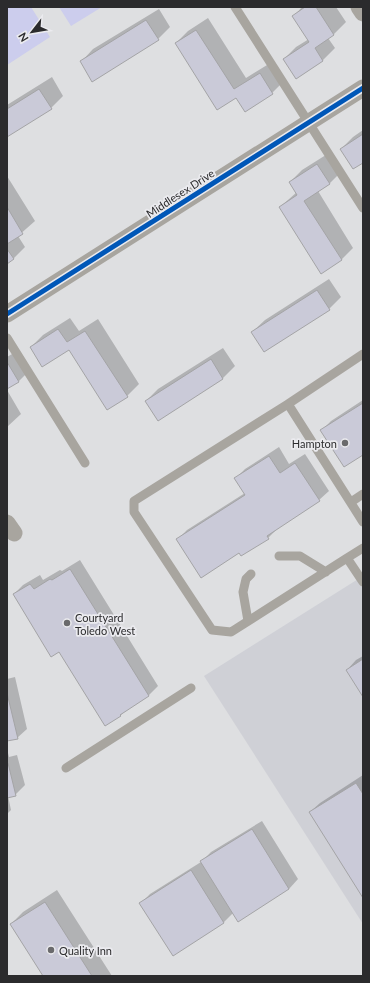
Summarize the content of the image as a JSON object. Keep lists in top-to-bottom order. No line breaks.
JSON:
{"streets":{"street":["Middlesex Drive"]},"places":["Hampton","Courtyard Toledo West","Quality Inn"],"north":"bottom left"}
